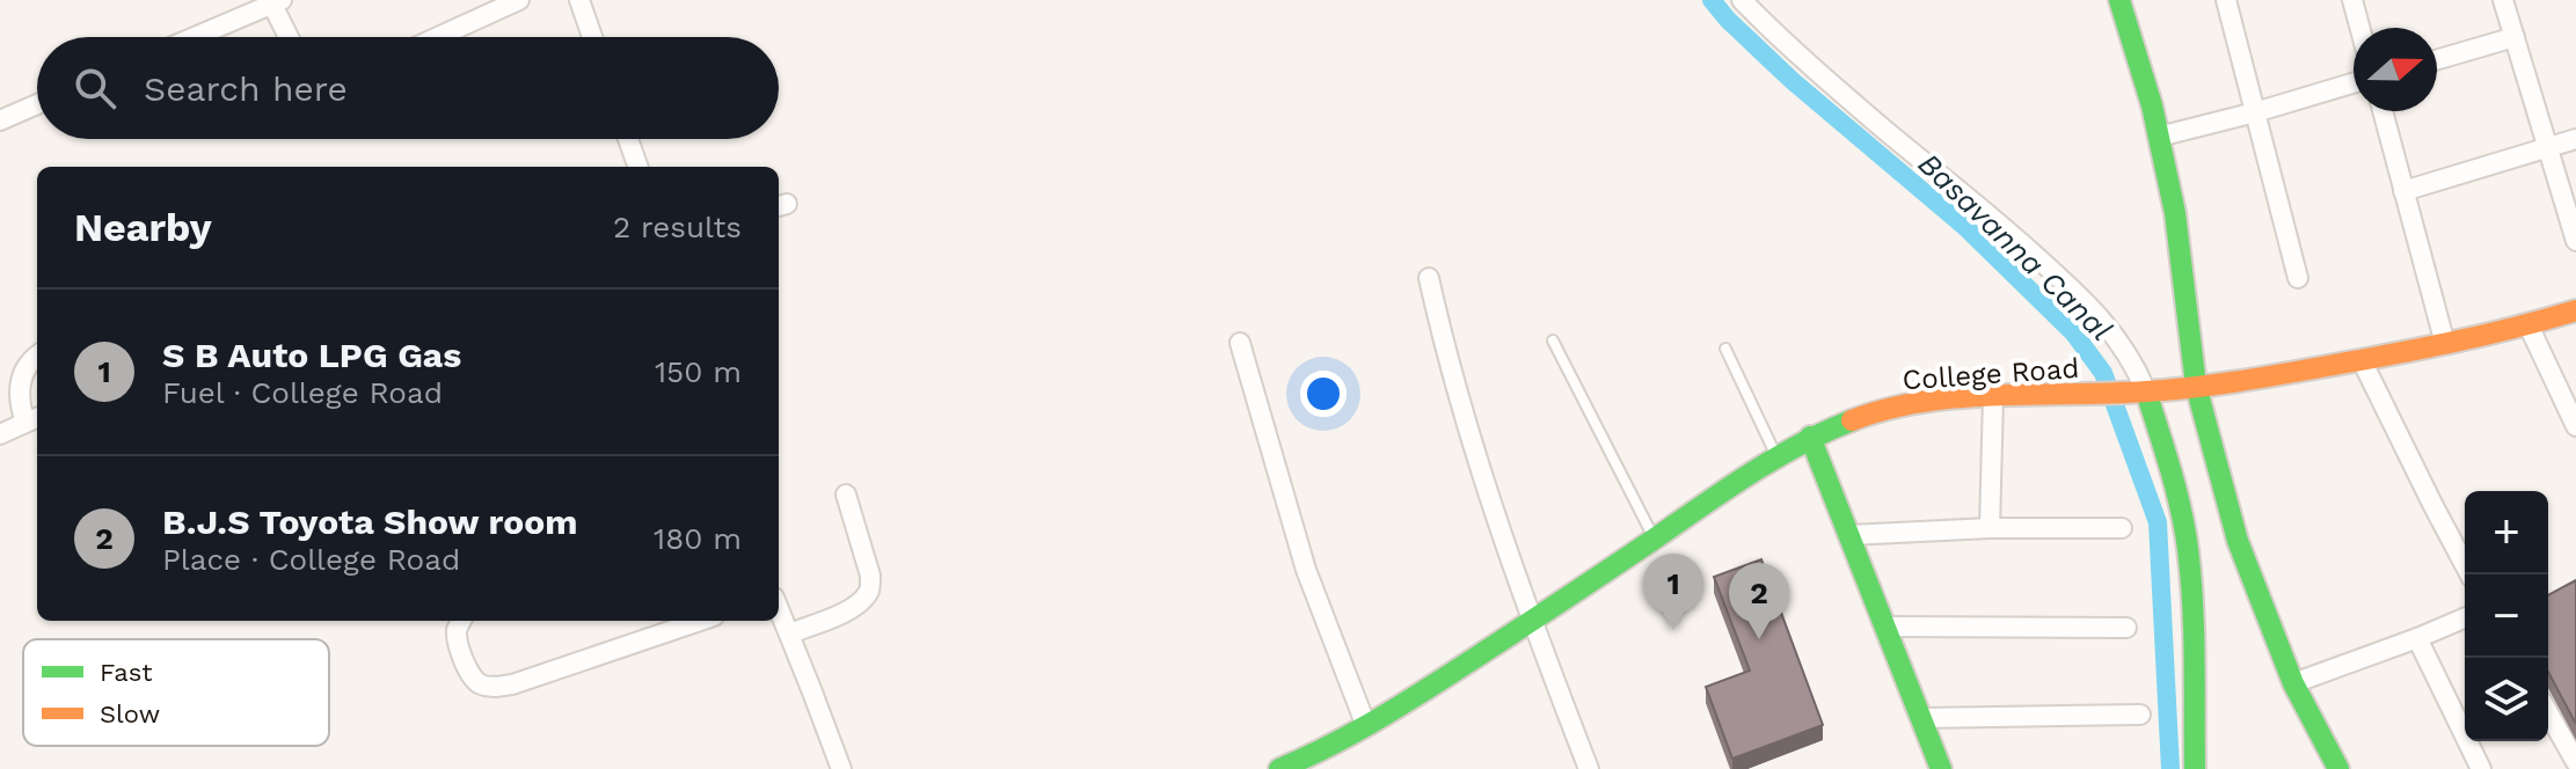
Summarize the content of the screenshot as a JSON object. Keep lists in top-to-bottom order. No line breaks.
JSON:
{"streets":{"street":["College Road"]},"water":["Basavanna Canal"],"legend":["Fast","Slow"],"north":"right","page":{"search":"Search here","heading":["Nearby","2 results"],"list":[{"mark":"1","name":"S B Auto LPG Gas","note":"Fuel · College Road","value":"150 m"},{"mark":"2","name":"B.J.S Toyota Show room","note":"Place · College Road","value":"180 m"}],"map_buttons":["+","−"],"pins":["1","2"]}}
